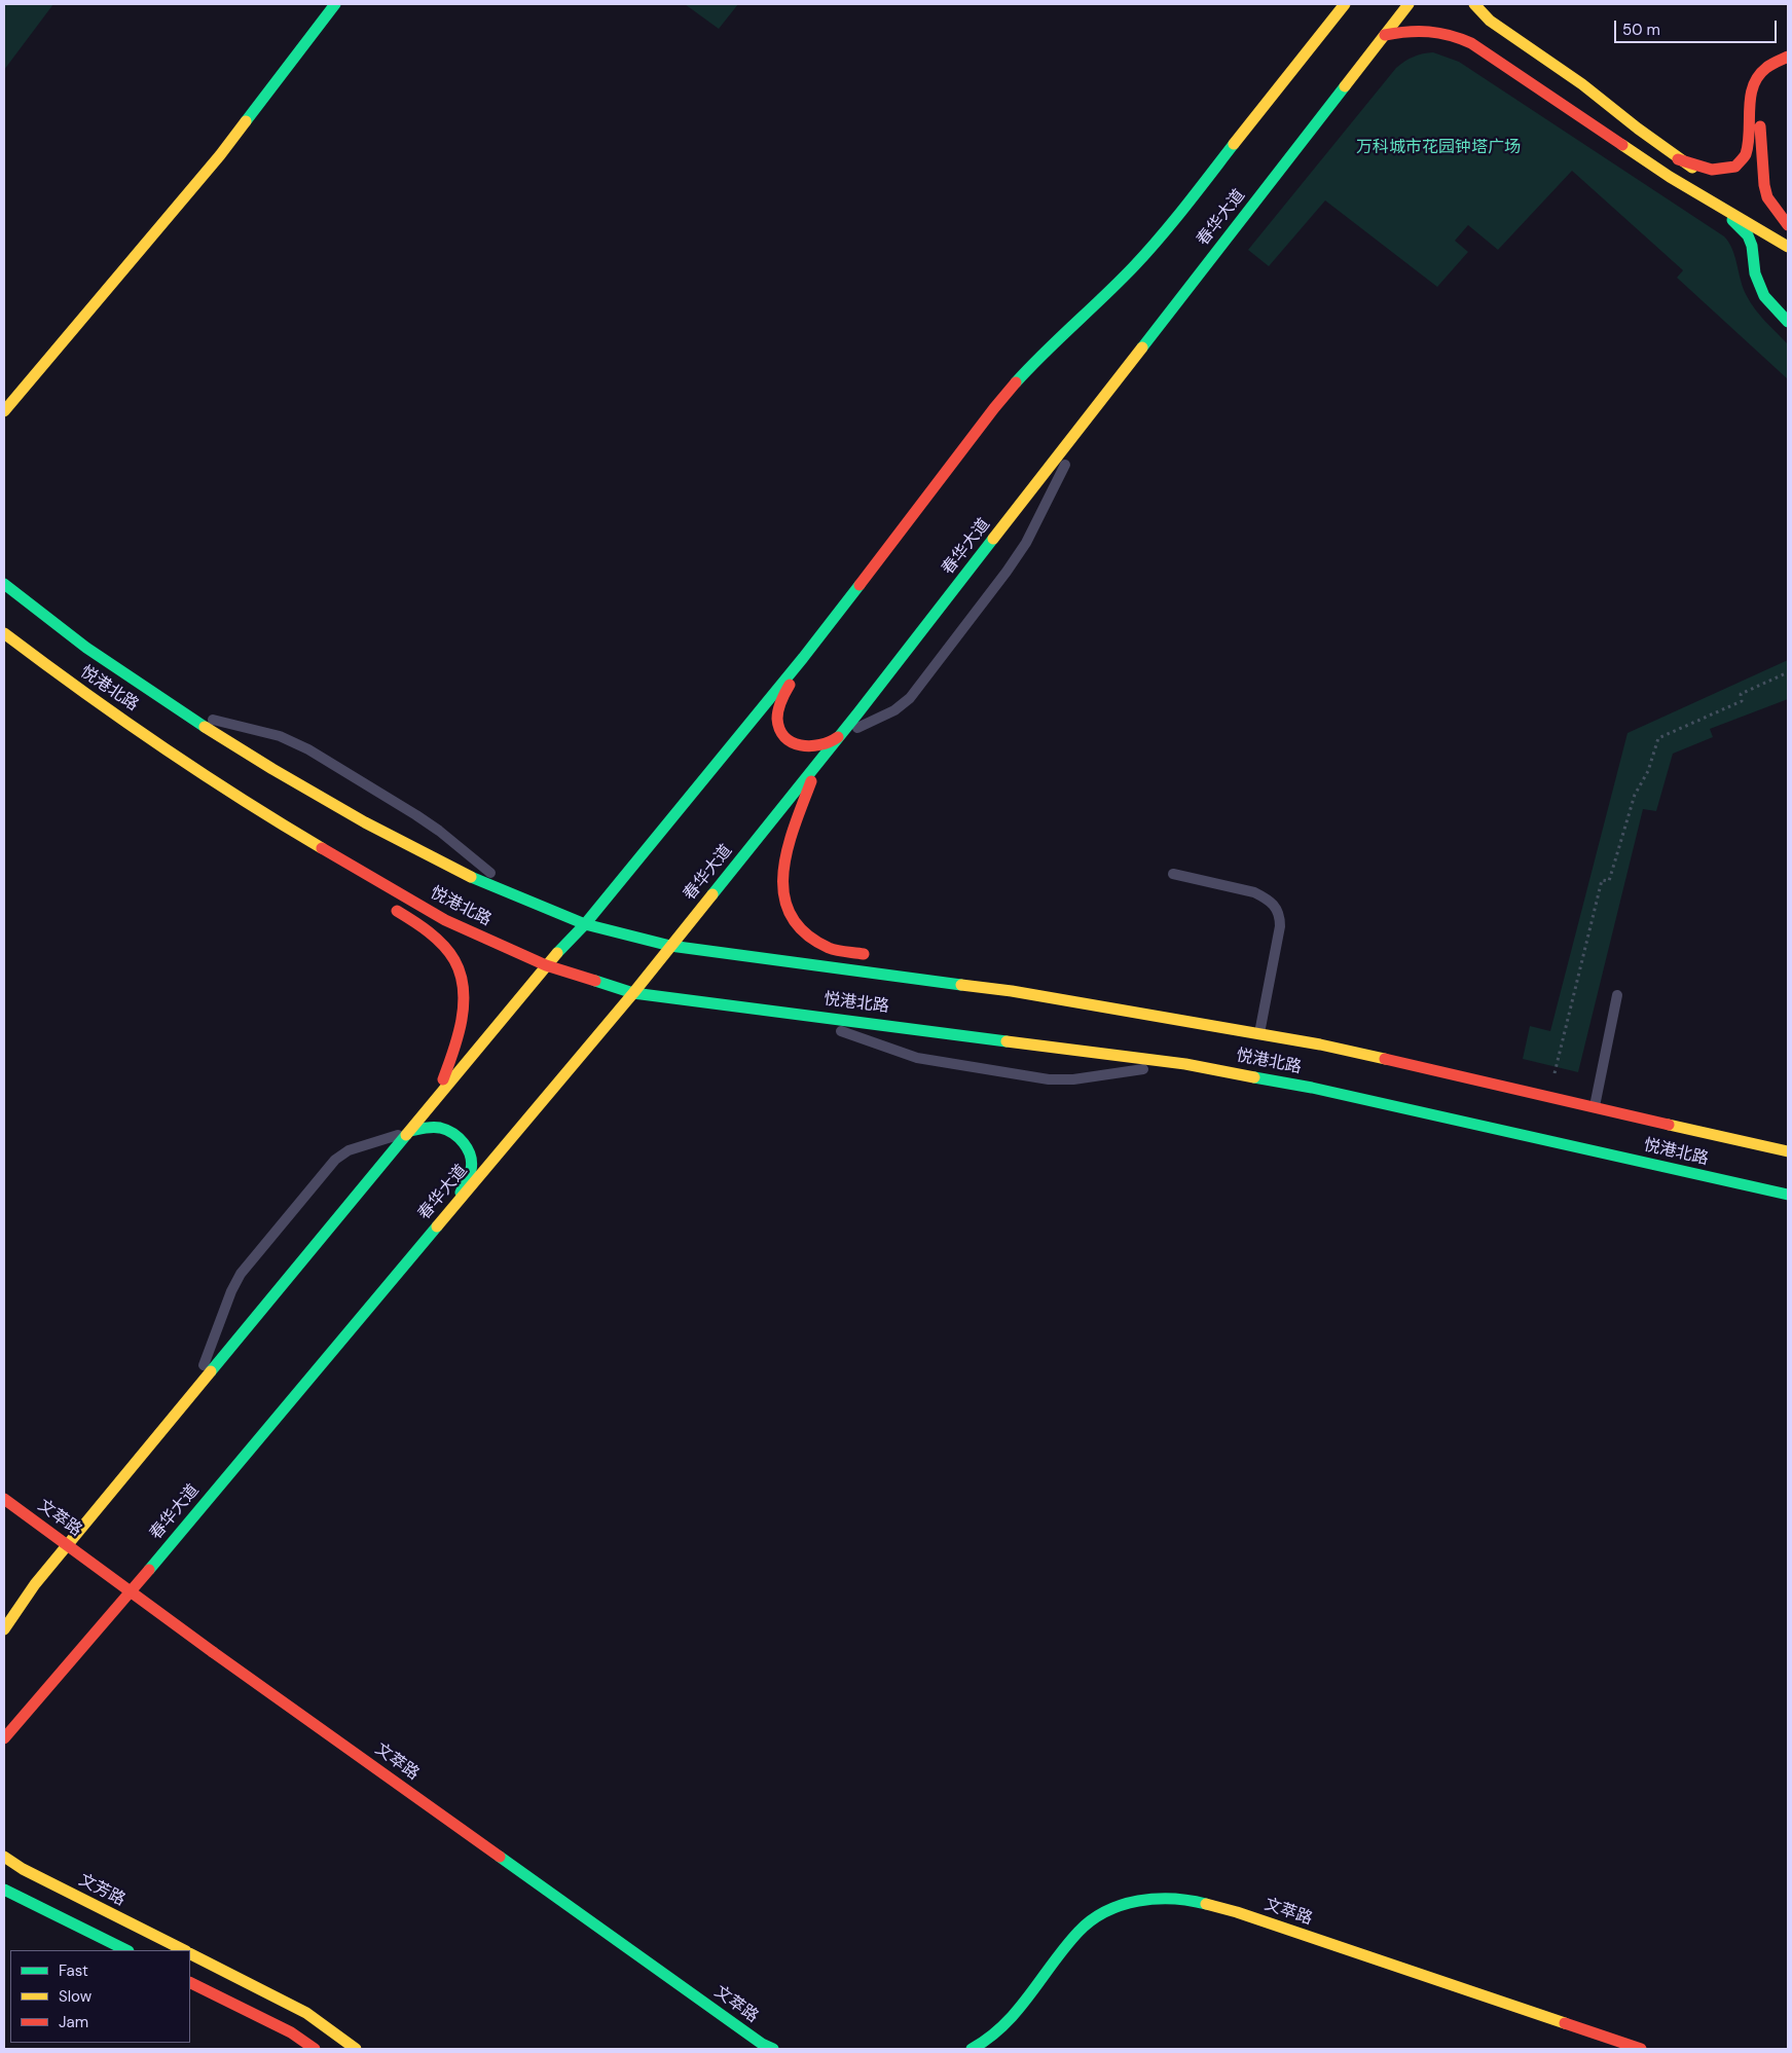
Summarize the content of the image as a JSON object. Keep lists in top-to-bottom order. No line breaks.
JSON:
{"streets":{"main road":["春华大道","悦港北路","文萃路","文芳路"]},"crossings":[["春华大道","悦港北路"]],"parks":["万科城市花园钟塔广场"],"legend":["Fast","Slow","Jam"],"scale_bar":"50 m"}
